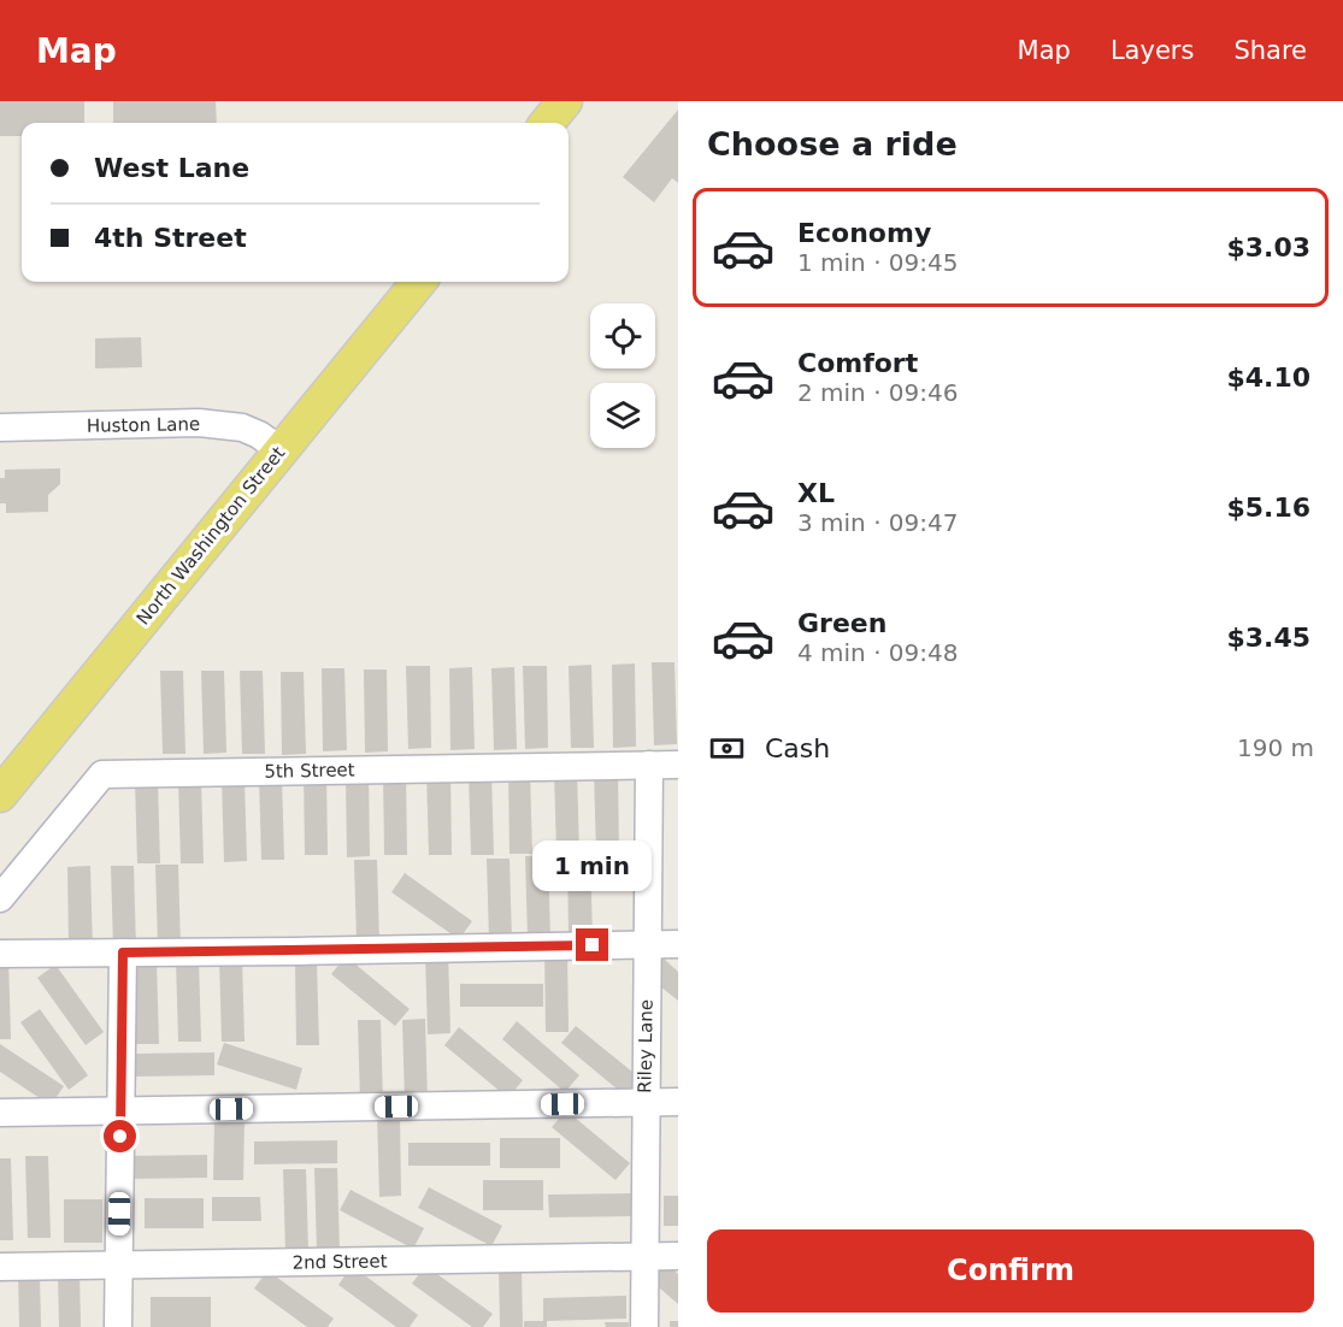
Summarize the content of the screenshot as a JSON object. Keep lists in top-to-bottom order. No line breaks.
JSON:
{"streets":{"main road":["North Washington Street"],"street":["Huston Lane","5th Street","Riley Lane","2nd Street"]},"crossings":[["Huston Lane","North Washington Street"],["5th Street","Riley Lane"],["Riley Lane","2nd Street"]],"page":{"header":"Map","nav":["Map","Layers","Share"],"heading":"Choose a ride","banner":["West Lane","4th Street"],"list":[{"name":"Economy","note":"1 min · 09:45","value":"$3.03"},{"name":"Comfort","note":"2 min · 09:46","value":"$4.10"},{"name":"XL","note":"3 min · 09:47","value":"$5.16"},{"name":"Green","note":"4 min · 09:48","value":"$3.45"}],"pay":["Cash","190 m"],"bubble":"1 min","buttons":"Confirm"}}
